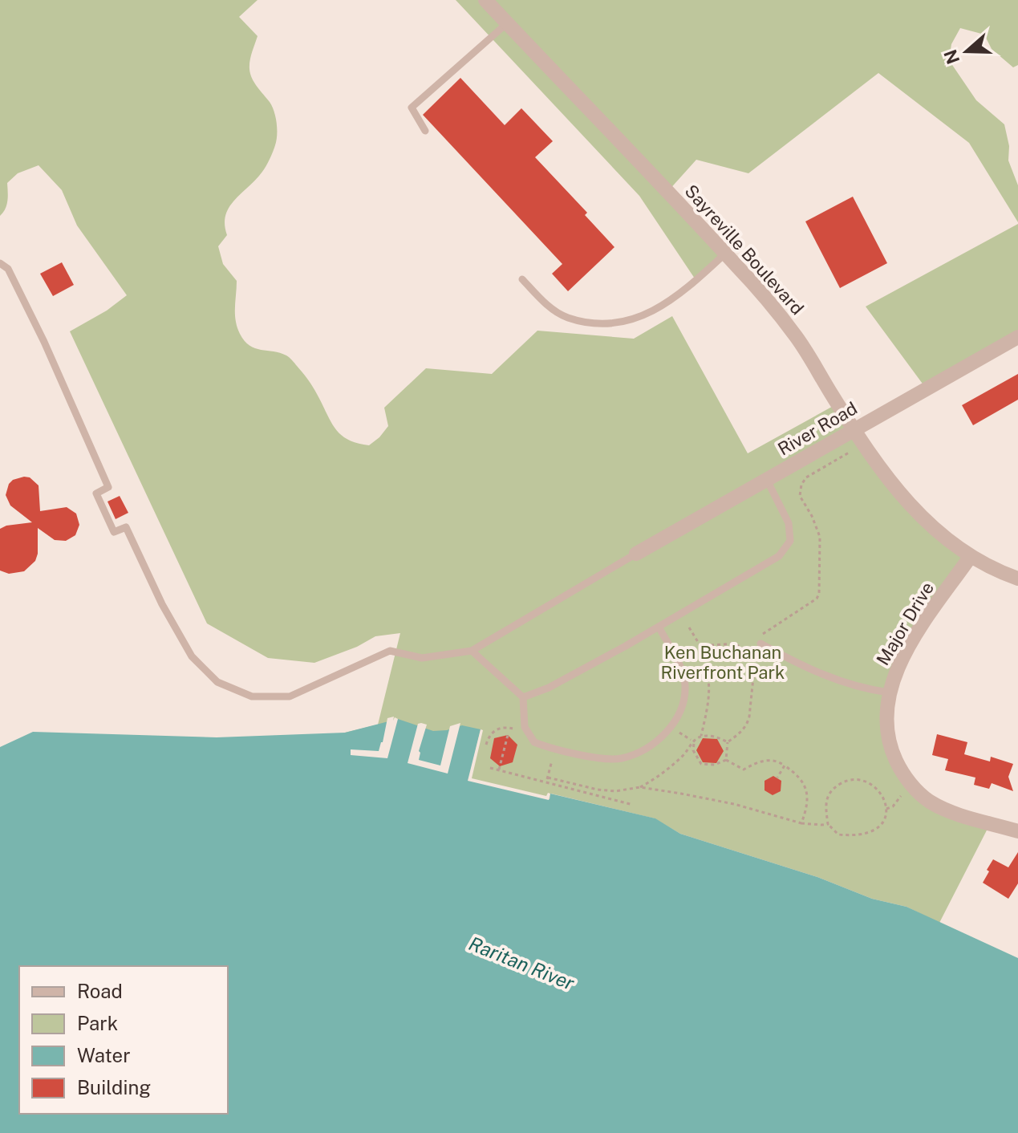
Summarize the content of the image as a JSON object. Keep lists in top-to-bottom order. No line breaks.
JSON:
{"streets":{"street":["Sayreville Boulevard","River Road","Major Drive"]},"crossings":[["Sayreville Boulevard","River Road"],["Sayreville Boulevard","Major Drive"]],"water":["Raritan River"],"parks":["Ken Buchanan Riverfront Park"],"legend":["Road","Park","Water","Building"],"north":"left"}
